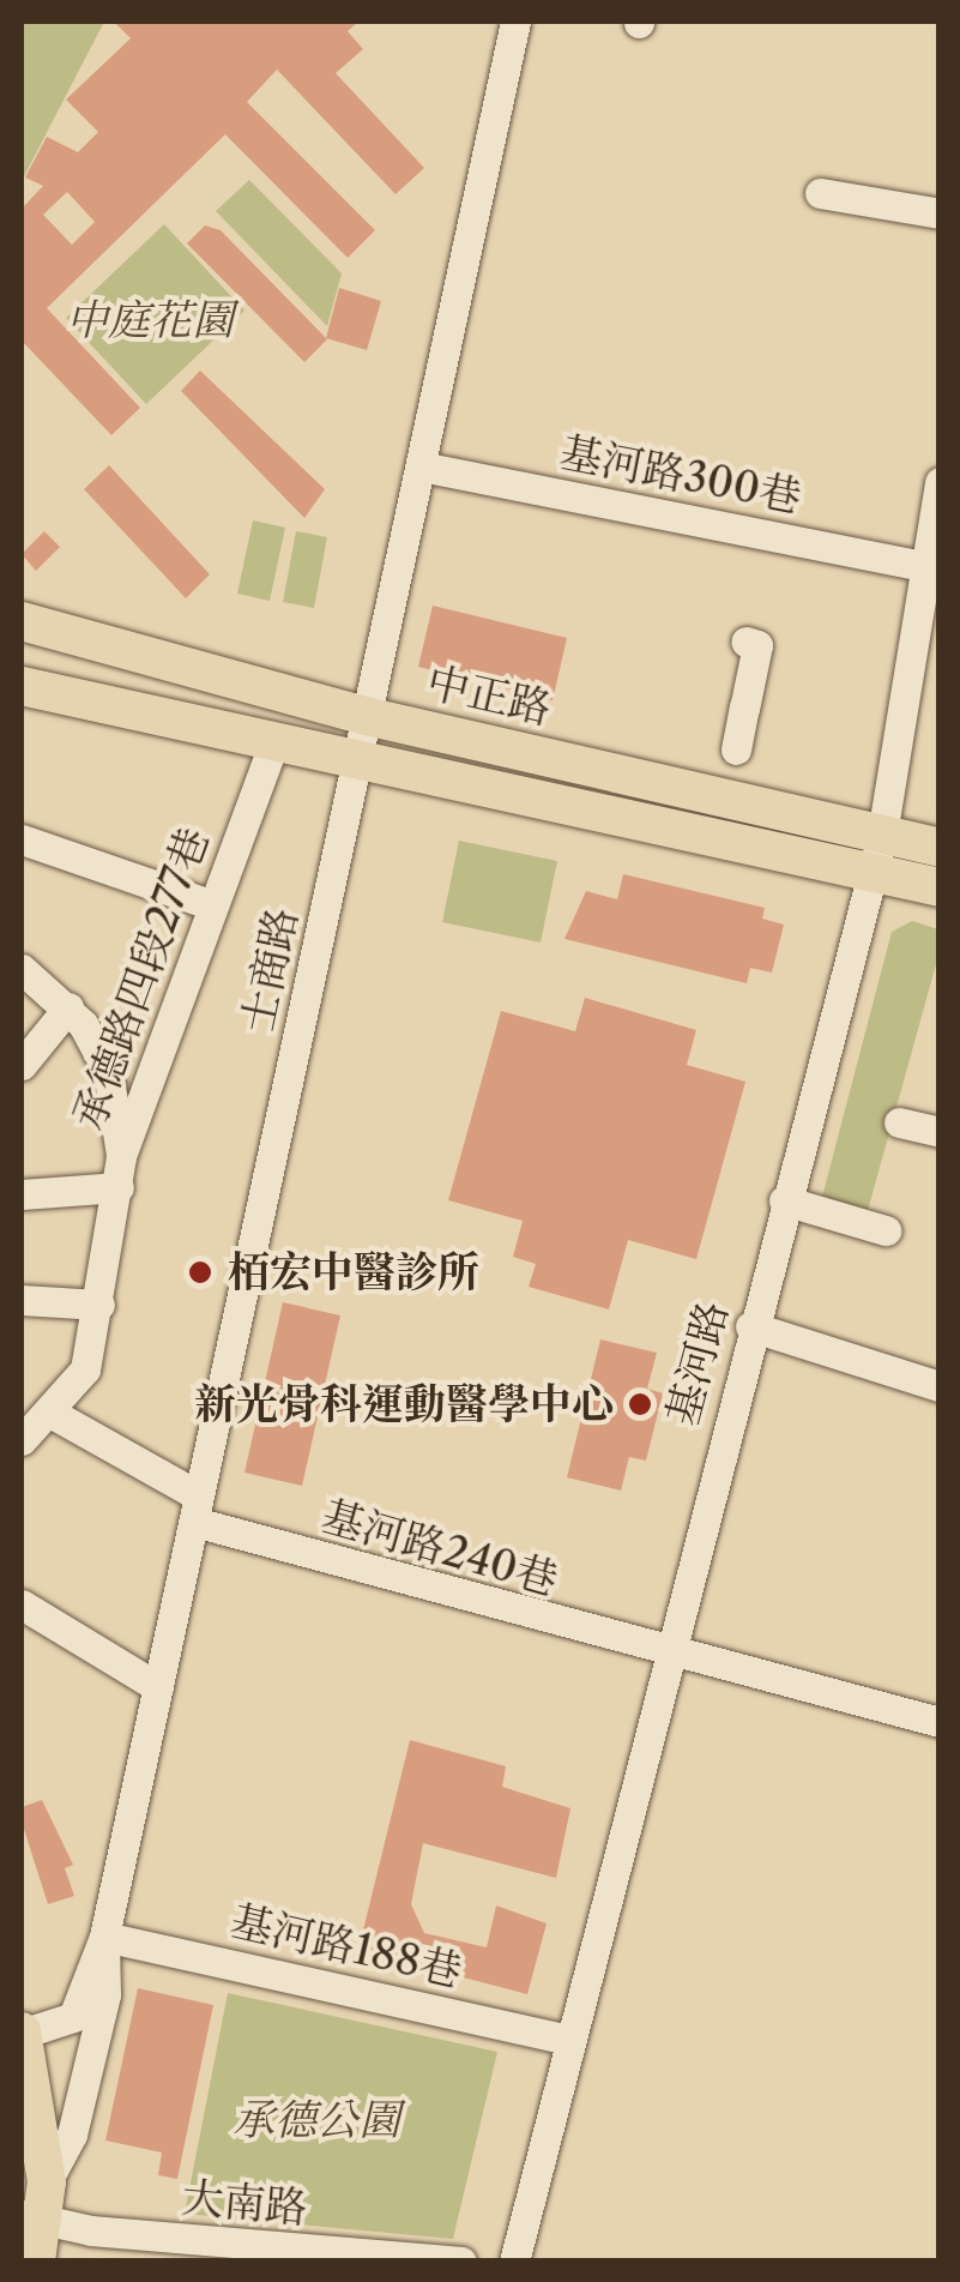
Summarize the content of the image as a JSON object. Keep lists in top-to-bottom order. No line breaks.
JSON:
{"streets":{"main road":["中正路"],"street":["基河路300巷","士商路","承德路四段277巷","基河路","基河路240巷","基河路188巷","大南路"]},"crossings":[["基河路300巷","士商路"],["基河路300巷","基河路"],["中正路","士商路"],["中正路","承德路四段277巷"],["中正路","基河路"],["士商路","基河路240巷"],["士商路","基河路188巷"],["承德路四段277巷","基河路240巷"],["基河路","基河路240巷"],["基河路","基河路188巷"]],"parks":["中庭花園","承德公園"],"places":["栢宏中醫診所","新光骨科運動醫學中心"]}
